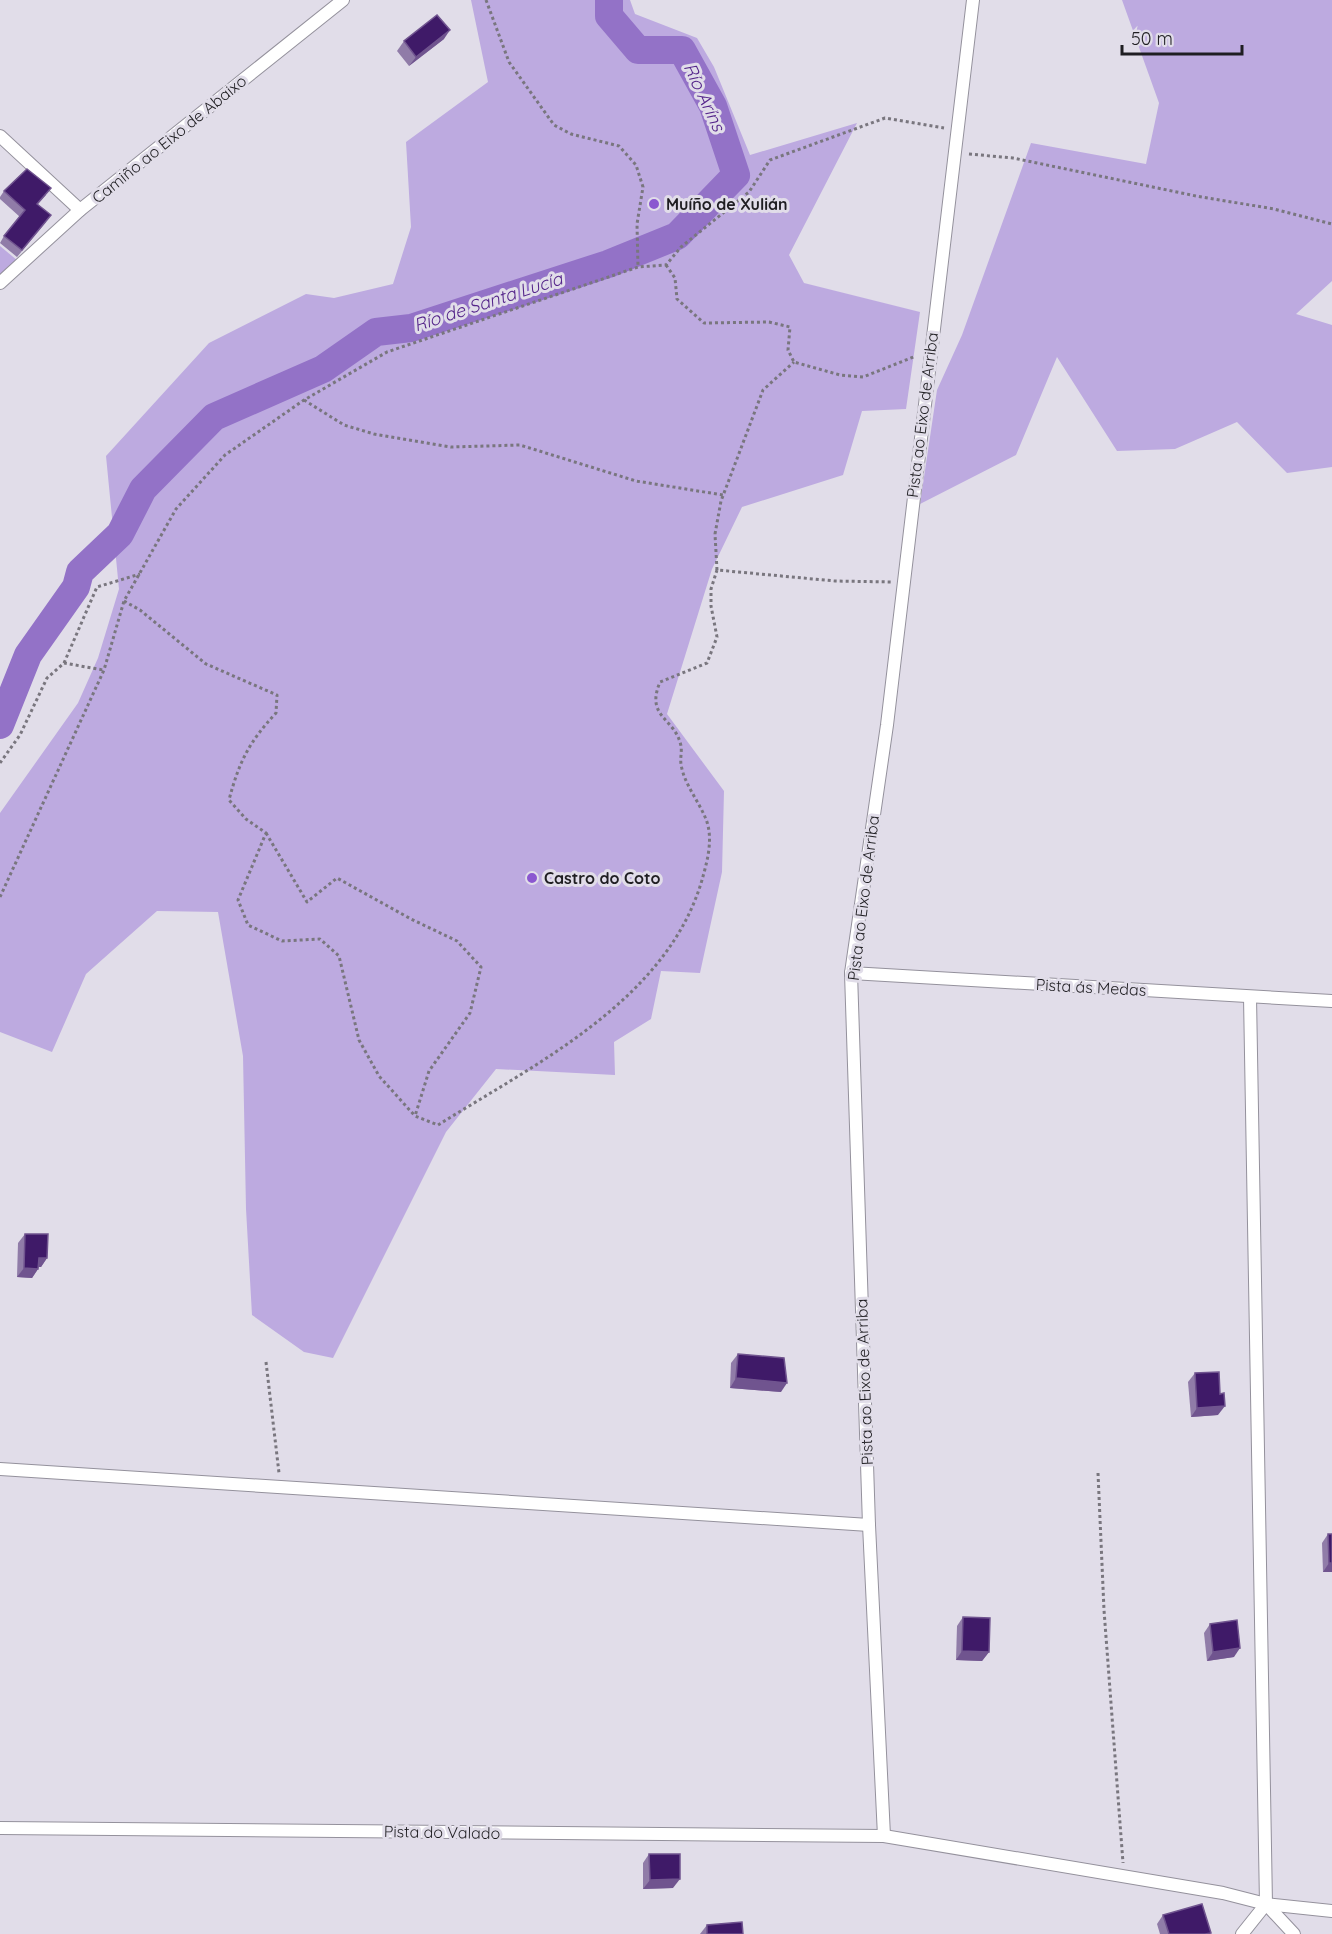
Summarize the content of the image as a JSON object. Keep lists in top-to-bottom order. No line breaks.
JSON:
{"streets":{"street":["Camiño ao Eixo de Abaixo","Pista ao Eixo de Arriba","Pista ás Medas","Pista do Valado"]},"crossings":[["Pista ao Eixo de Arriba","Pista ás Medas"],["Pista ao Eixo de Arriba","Pista do Valado"]],"water":["Río Aríns","Río de Santa Lucía"],"places":["Muíño de Xulián","Castro do Coto"],"scale_bar":"50 m"}
